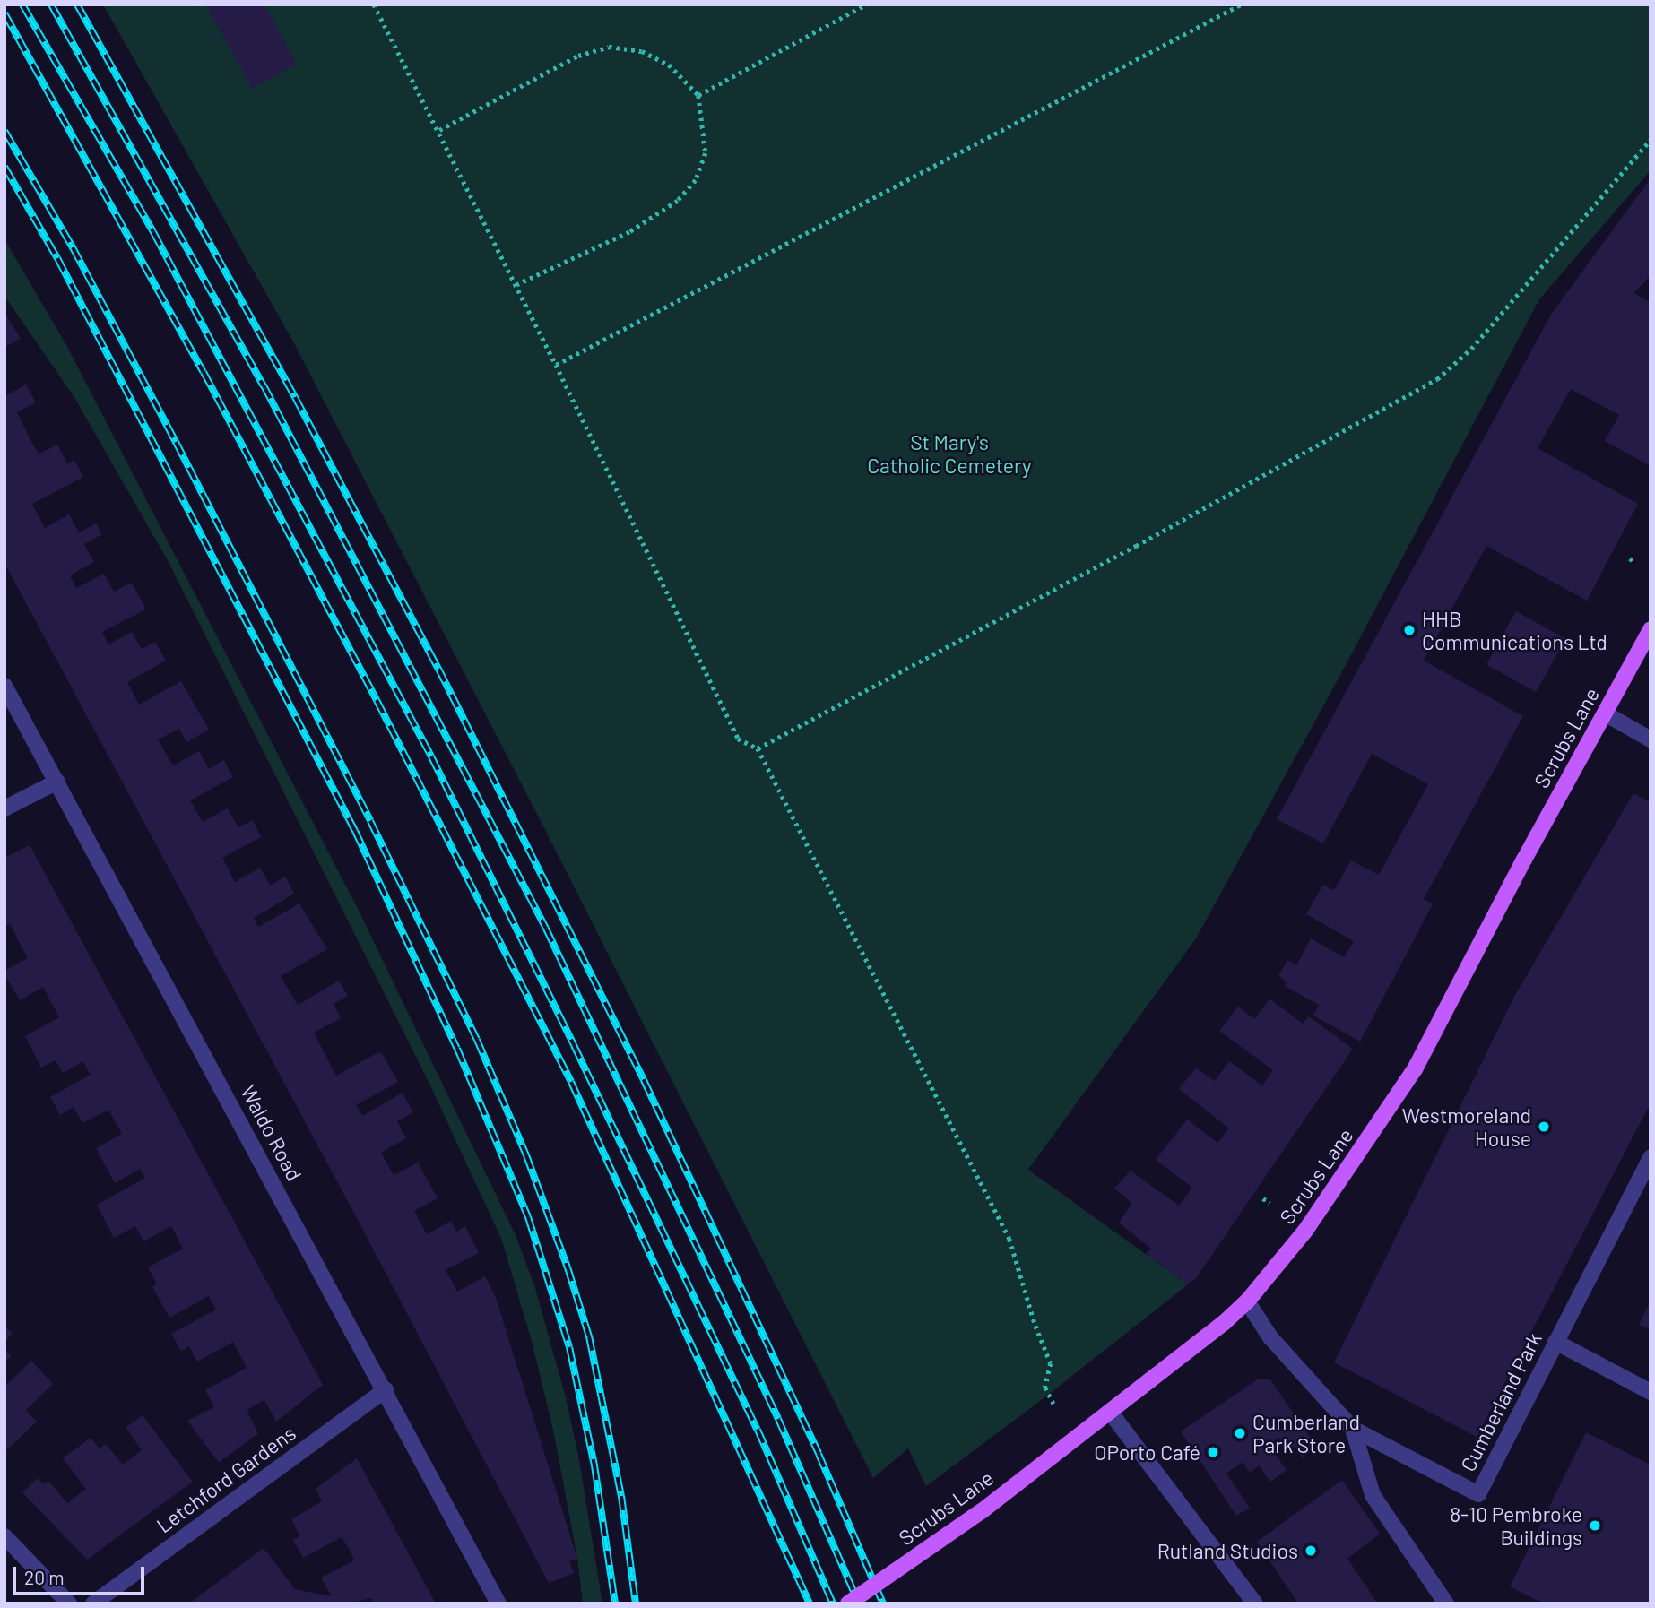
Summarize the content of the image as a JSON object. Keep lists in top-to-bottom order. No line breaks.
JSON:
{"streets":{"main road":["Scrubs Lane"],"street":["Waldo Road","Cumberland Park","Letchford Gardens"]},"crossings":[["Scrubs Lane","Cumberland Park"],["Waldo Road","Letchford Gardens"]],"parks":["St Mary's Catholic Cemetery"],"places":["HHB Communications Ltd","Westmoreland House","Cumberland Park Store","OPorto Café","8-10 Pembroke Buildings","Rutland Studios"],"scale_bar":"20 m"}
